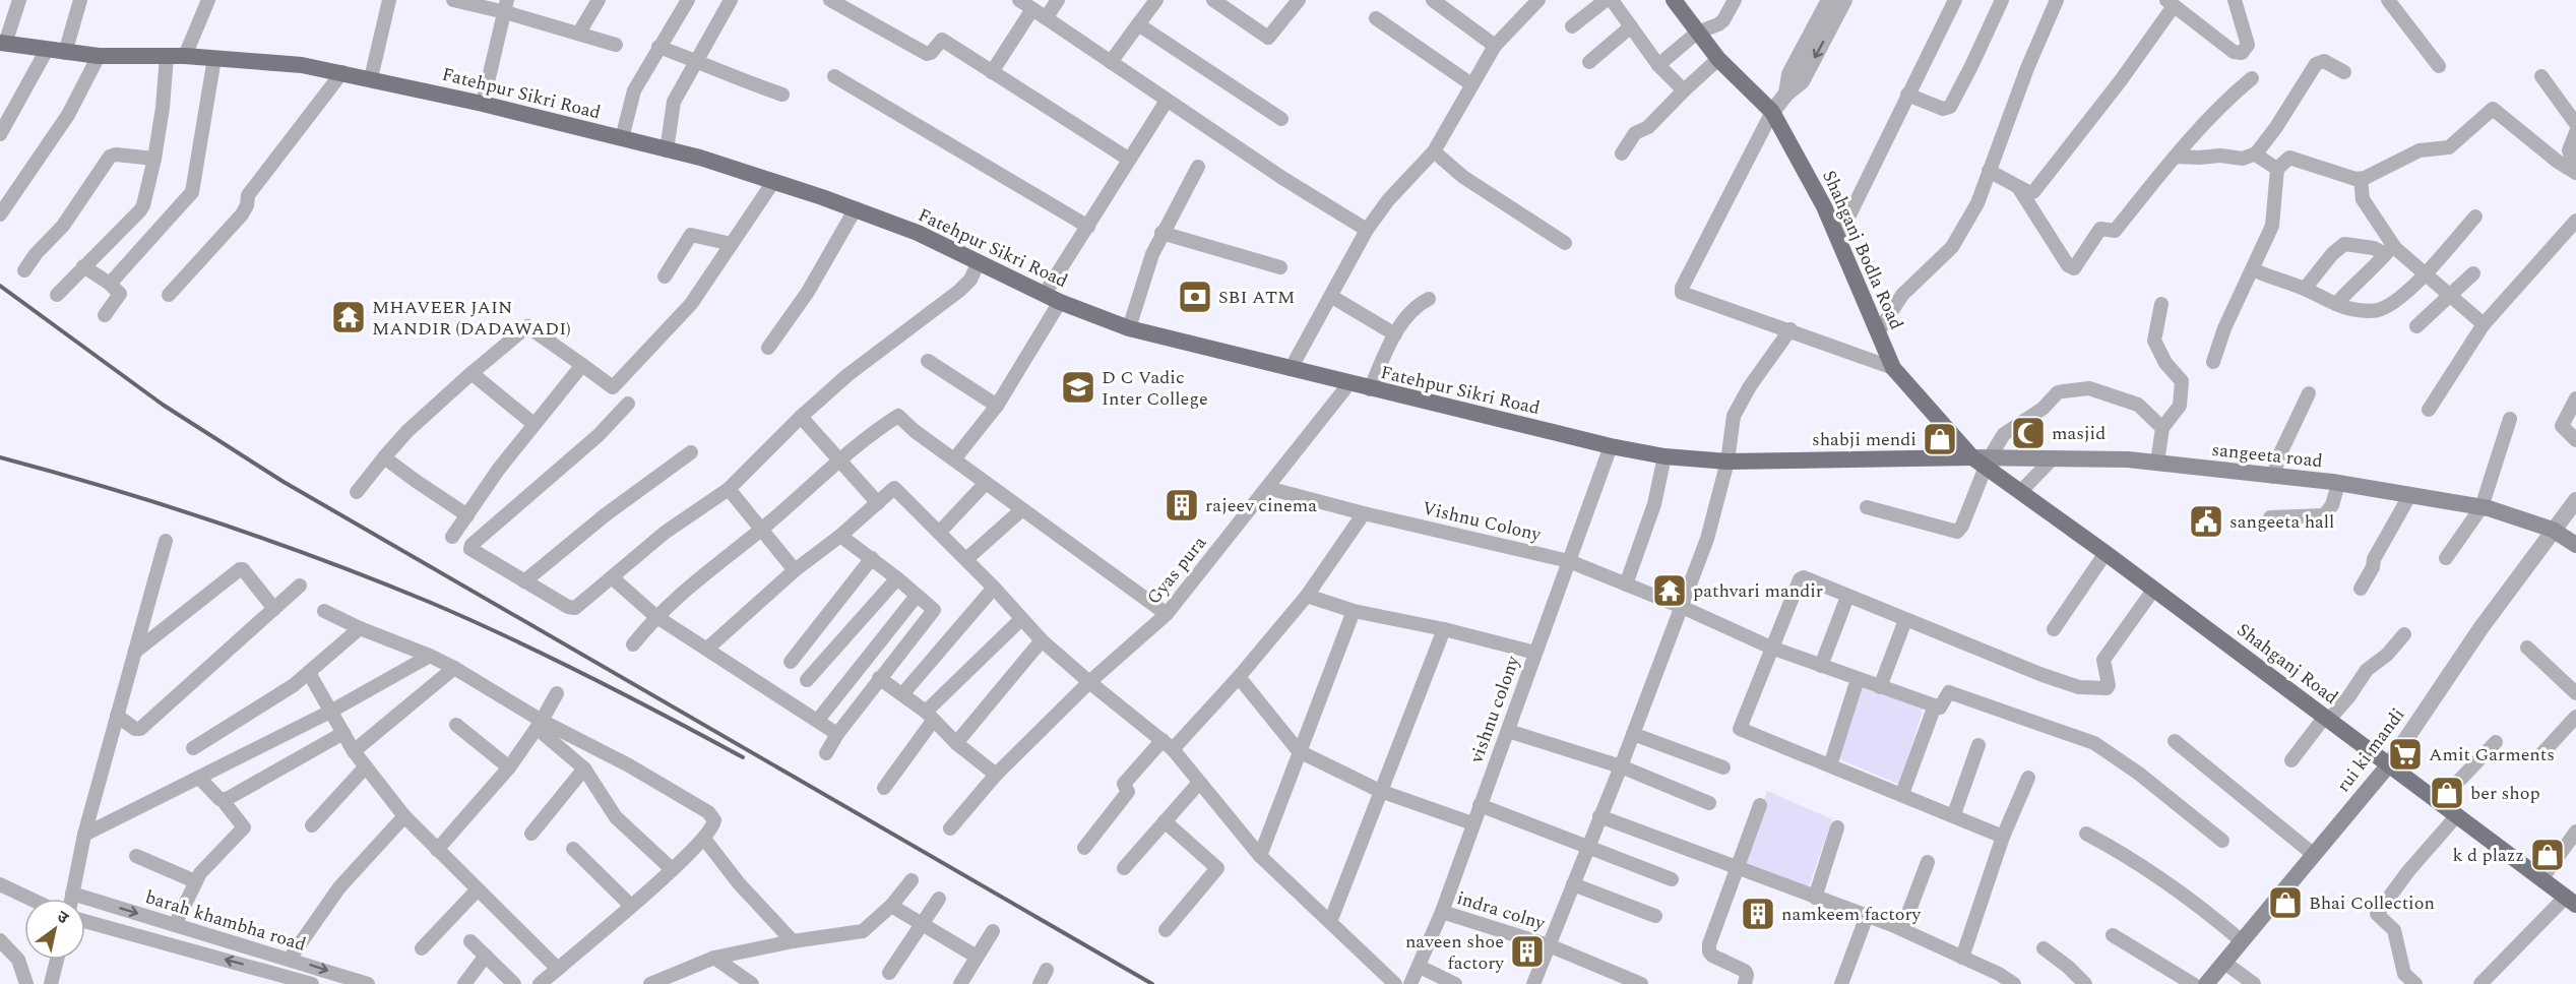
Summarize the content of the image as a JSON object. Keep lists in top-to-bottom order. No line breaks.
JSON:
{"streets":{"main road":["Fatehpur Sikri Road","Shahganj Bodla Road","sangeeta road","Shahganj Road","rui ki mandi"],"street":["Vishnu Colony","Gyas pura","vishnu colony","indra colny","barah khambha road"]},"crossings":[["Fatehpur Sikri Road","Shahganj Bodla Road"],["Fatehpur Sikri Road","sangeeta road"],["Fatehpur Sikri Road","Gyas pura"],["Fatehpur Sikri Road","Shahganj Road"],["Fatehpur Sikri Road","vishnu colony"],["Shahganj Bodla Road","sangeeta road"],["Shahganj Bodla Road","Shahganj Road"],["sangeeta road","Shahganj Road"],["sangeeta road","rui ki mandi"],["Vishnu Colony","Gyas pura"],["Vishnu Colony","vishnu colony"],["Shahganj Road","rui ki mandi"],["vishnu colony","indra colny"]],"places":{"bank":["SBI ATM"],"temple":["MHAVEER JAIN MANDIR (DADAWADI)","pathvari mandir"],"school or university":["D C Vadic Inter College"],"mosque":["masjid"],"shop":["shabji mendi","ber shop","k d plazz","Bhai Collection"],"building":["rajeev cinema","namkeem factory","naveen shoe factory"],"public building":["sangeeta hall"],"supermarket":["Amit Garments"]},"north":"top right"}
